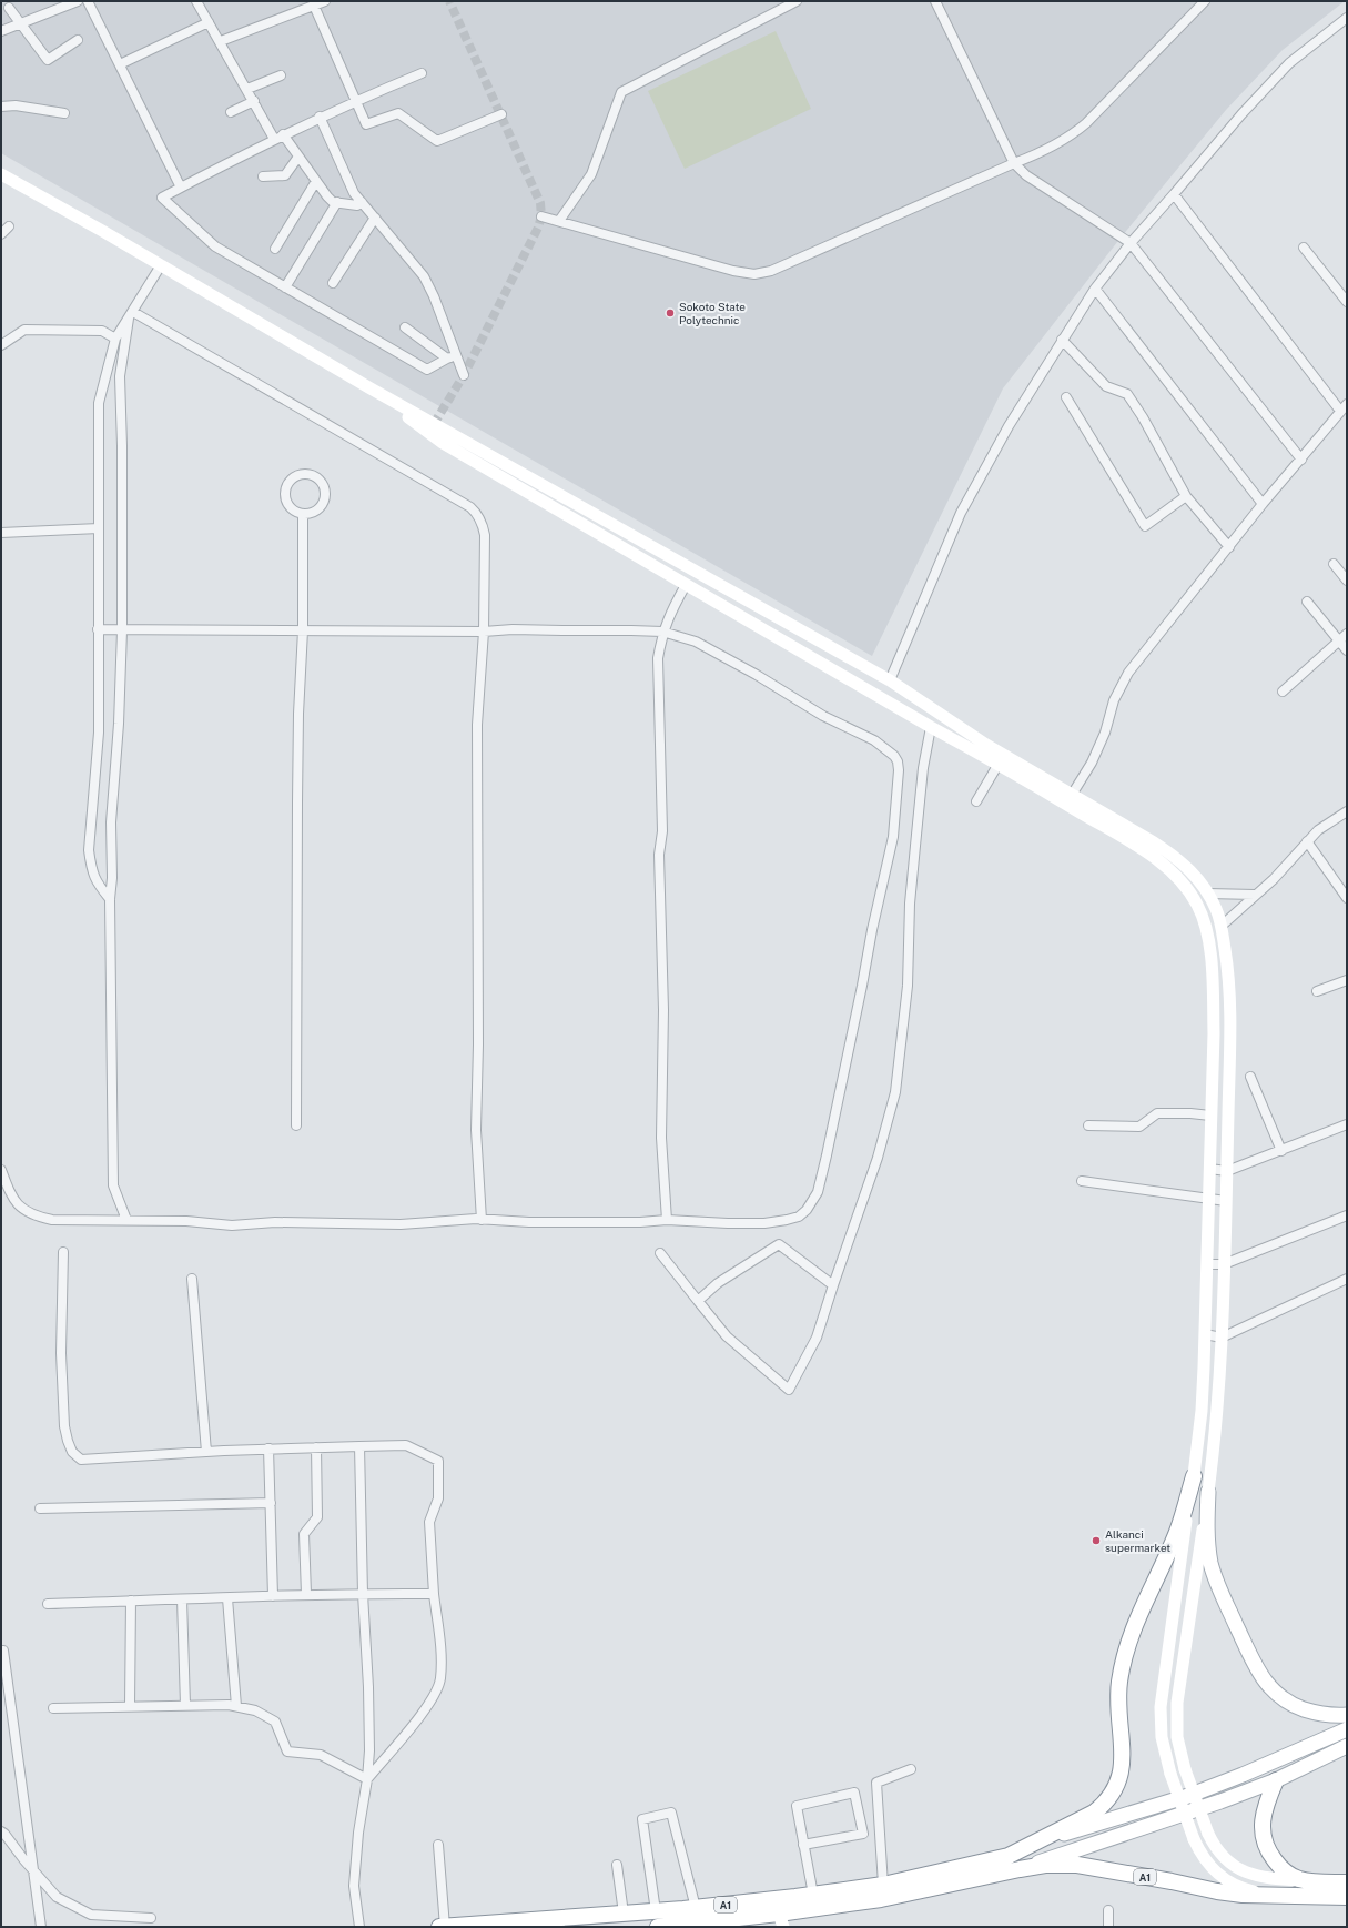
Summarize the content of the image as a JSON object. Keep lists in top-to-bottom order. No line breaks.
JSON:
{"streets":{"highway":["A1"]},"places":["Sokoto State Polytechnic","Alkanci supermarket"]}
